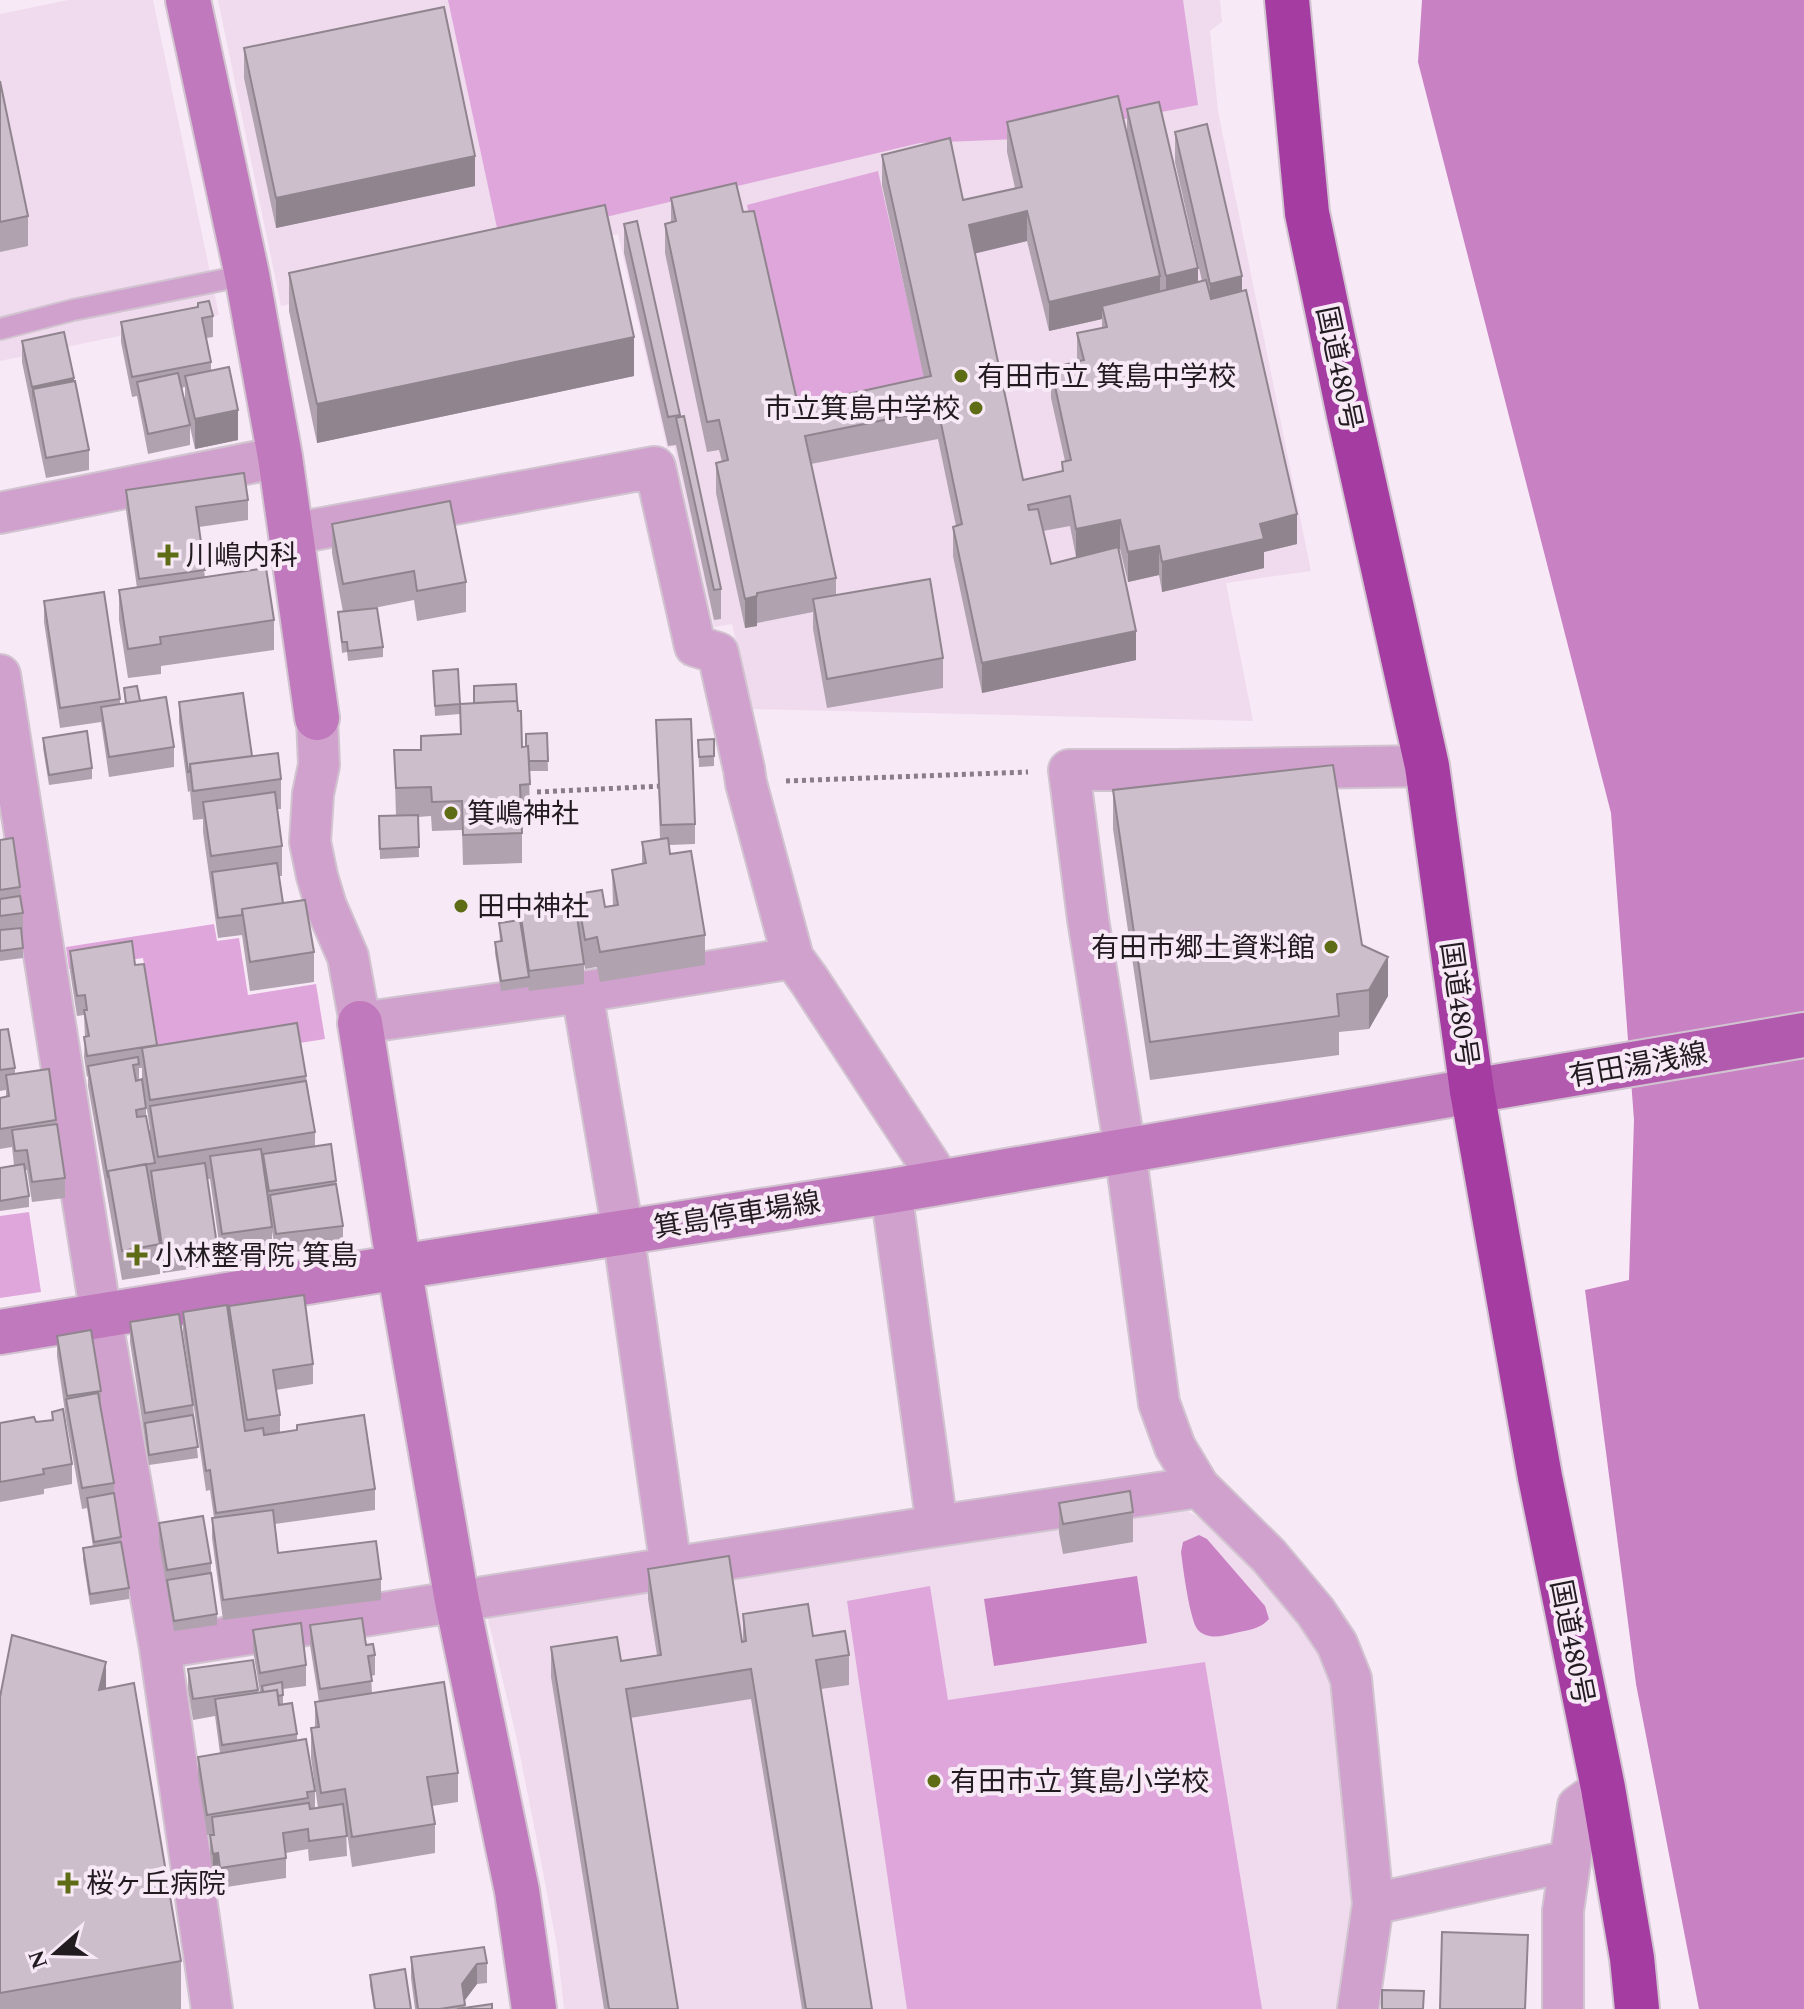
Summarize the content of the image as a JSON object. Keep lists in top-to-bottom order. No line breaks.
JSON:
{"streets":{"highway":["国道480号"],"main road":["有田湯浅線"],"street":["箕島停車場線"]},"crossings":[["国道480号","有田湯浅線"],["国道480号","箕島停車場線"],["有田湯浅線","箕島停車場線"]],"places":{"other":["有田市立 箕島中学校","市立箕島中学校","箕嶋神社","田中神社","有田市郷土資料館","有田市立 箕島小学校"],"health":["川嶋内科","小林整骨院 箕島","桜ヶ丘病院"]},"north":"left"}
